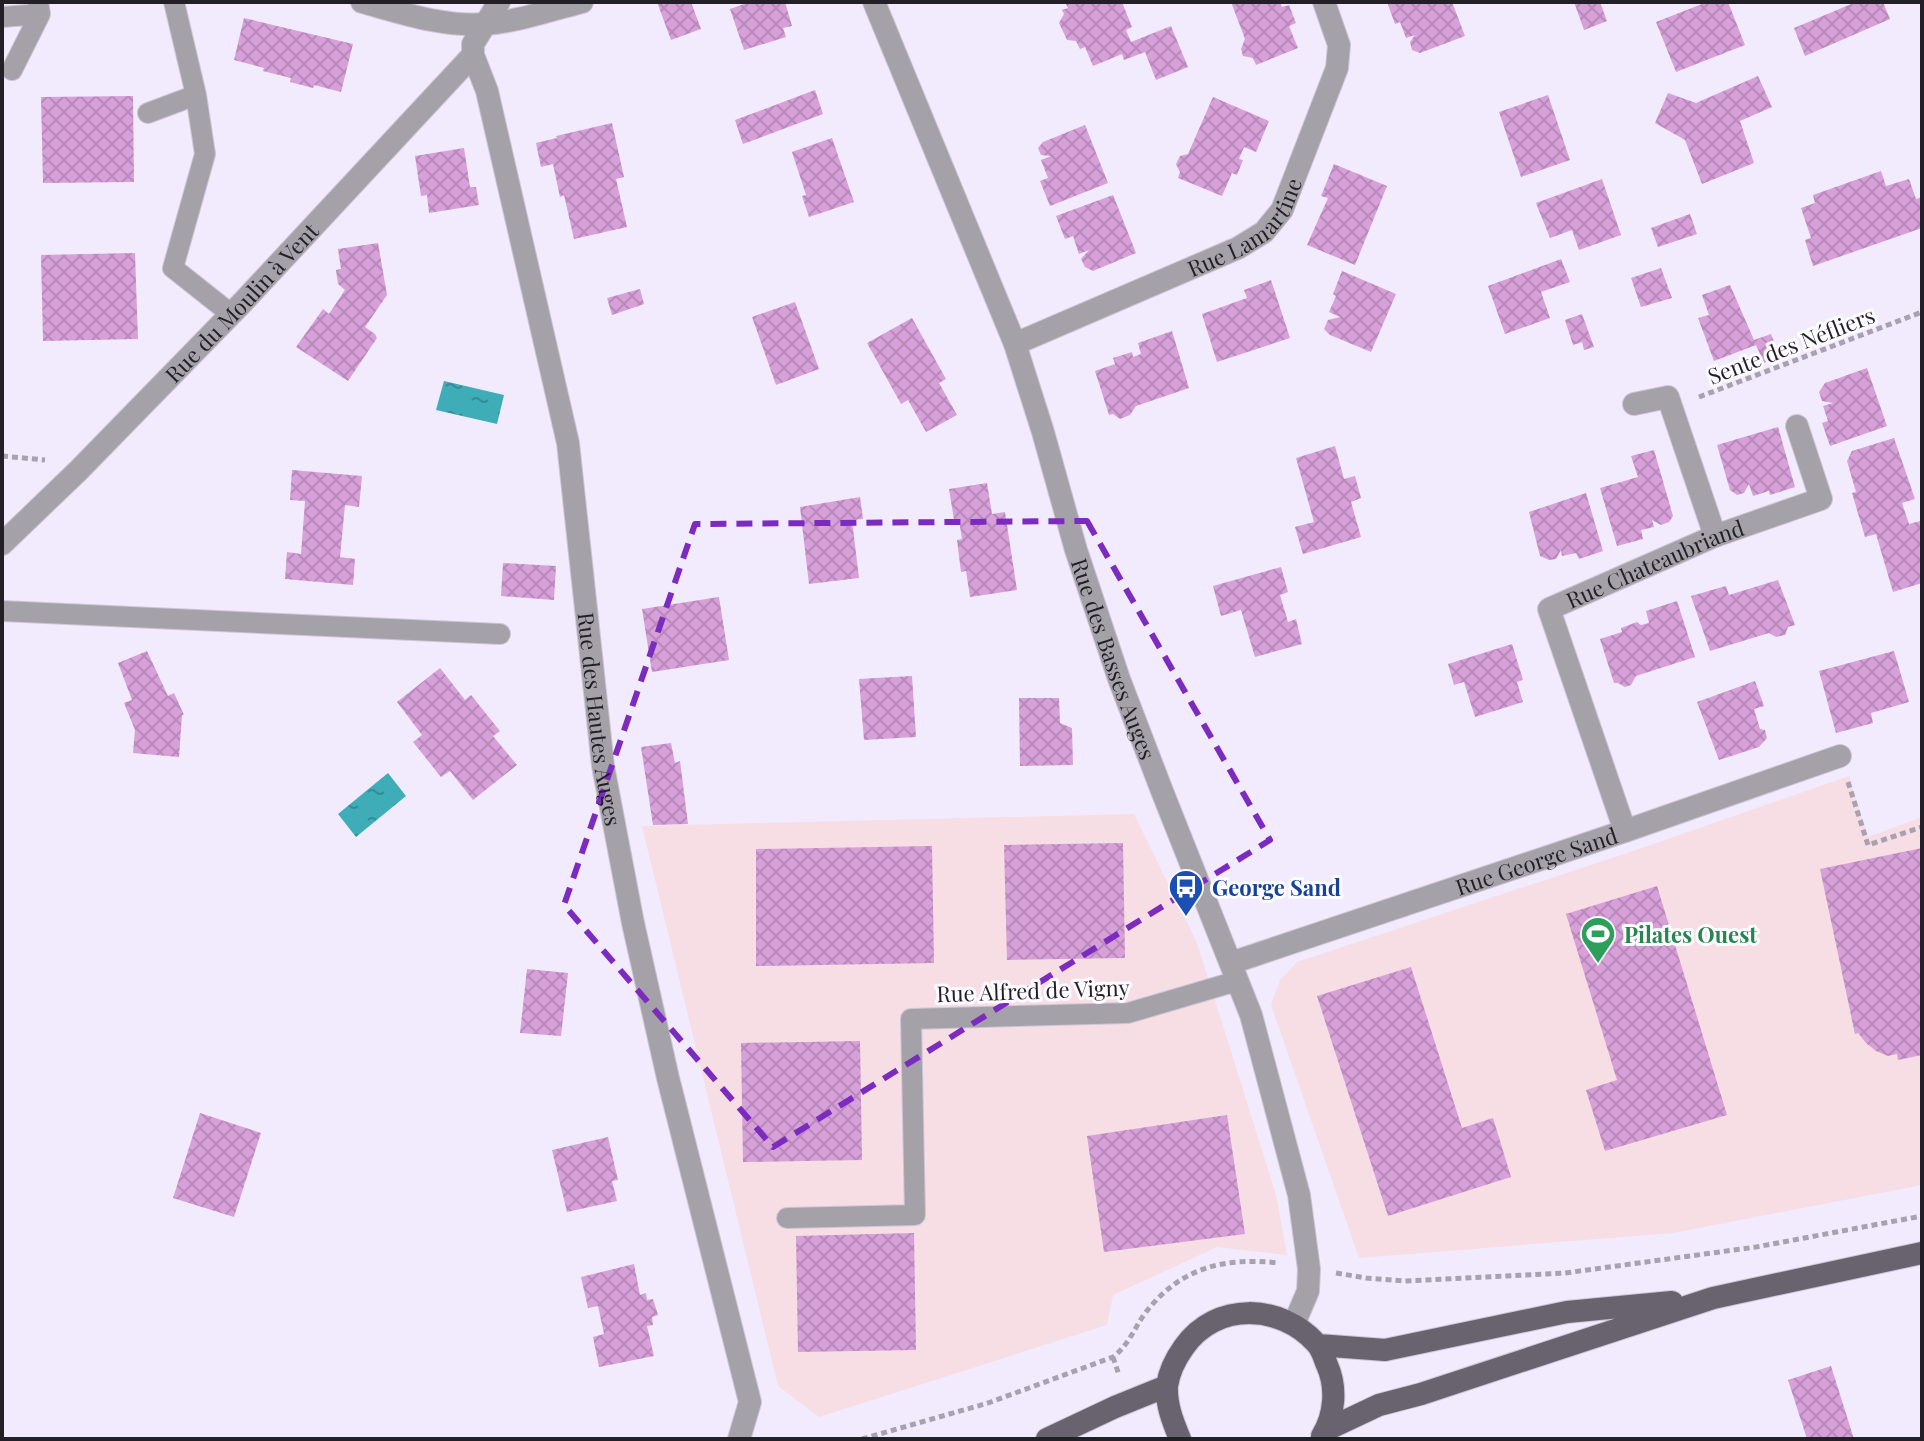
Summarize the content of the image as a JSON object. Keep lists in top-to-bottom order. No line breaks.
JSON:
{"streets":{"street":["Rue Lamartine","Rue du Moulin à Vent","Rue Chateaubriand","Rue des Basses Auges","Rue des Hautes Auges","Rue George Sand"],"lane":["Rue Alfred de Vigny"],"path":["Sente des Néfliers"]},"crossings":[["Rue Lamartine","Rue des Basses Auges"],["Rue du Moulin à Vent","Rue des Hautes Auges"],["Rue Chateaubriand","Rue George Sand"],["Rue des Basses Auges","Rue George Sand"],["Rue des Basses Auges","Rue Alfred de Vigny"],["Rue George Sand","Rue Alfred de Vigny"]],"places":{"bus stop":["George Sand"],"sports":["Pilates Ouest"]}}
